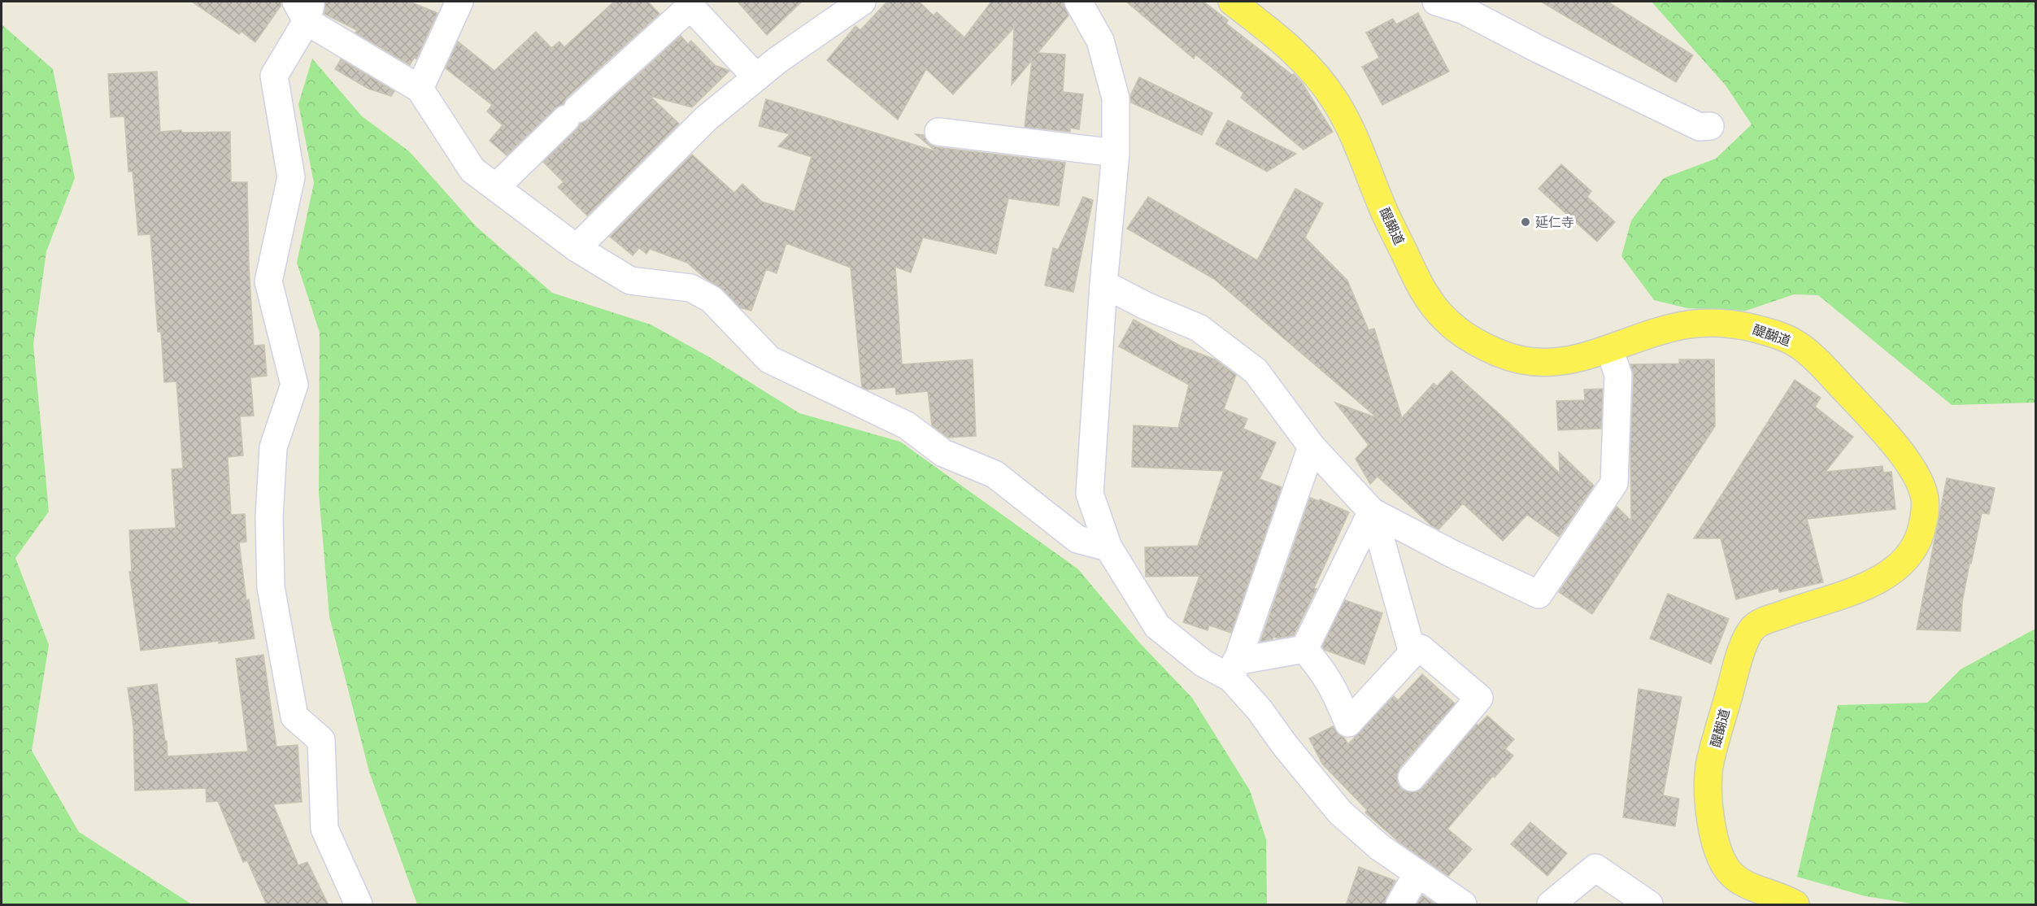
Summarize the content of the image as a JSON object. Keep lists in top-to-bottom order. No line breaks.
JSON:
{"streets":{"main road":["醍醐道"]},"places":["延仁寺"]}
